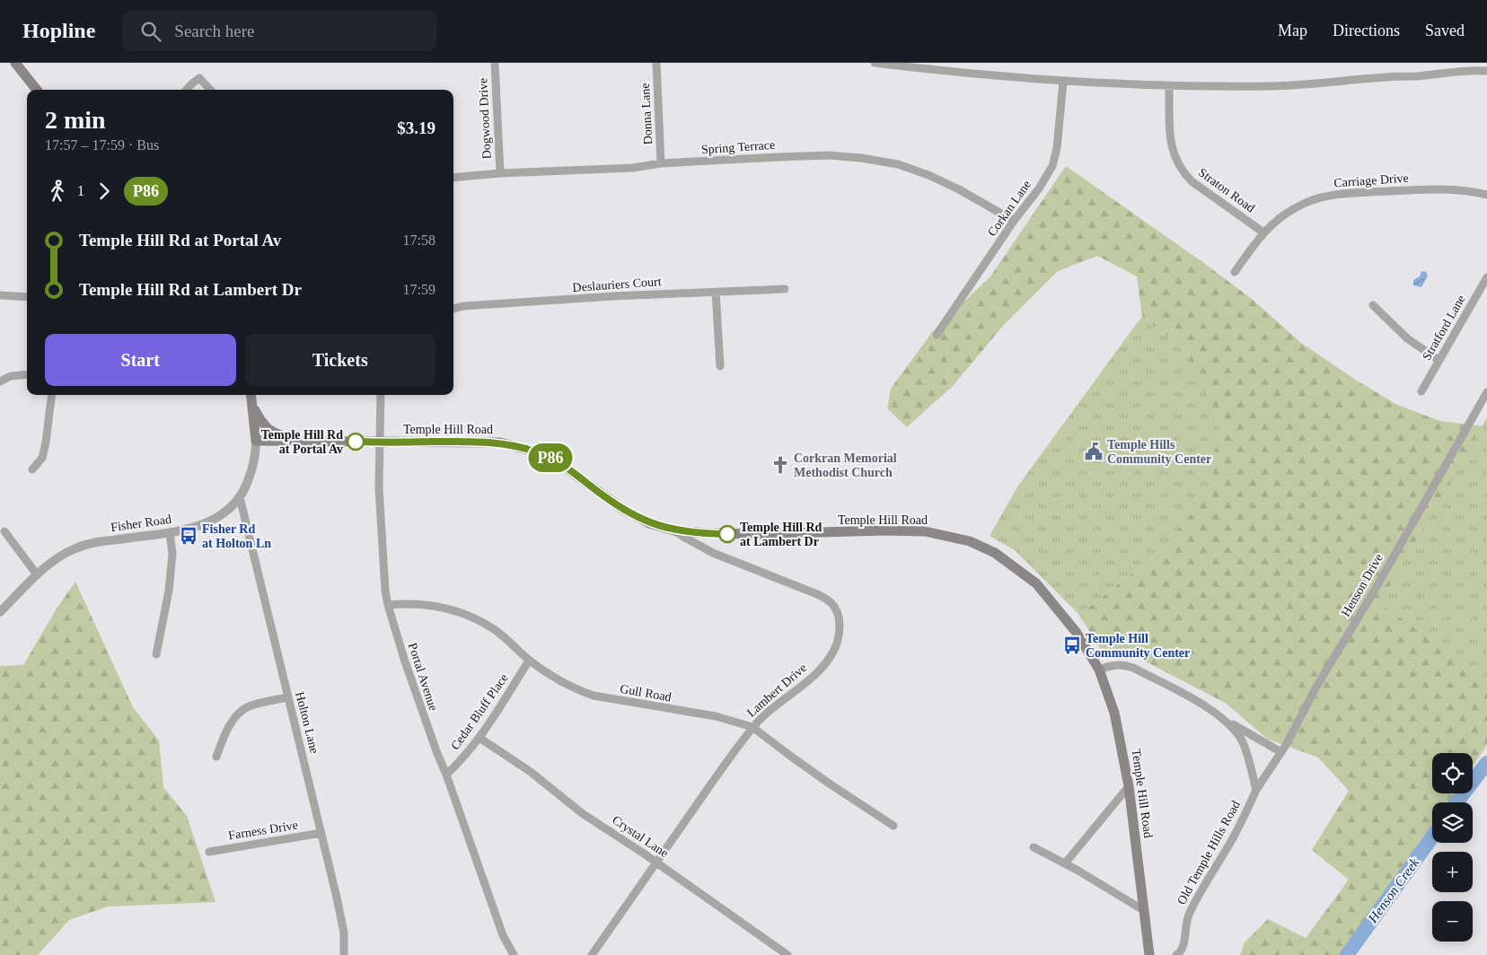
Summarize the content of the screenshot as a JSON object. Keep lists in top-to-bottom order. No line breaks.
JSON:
{"streets":{"main road":["Temple Hill Road"],"street":["Donna Lane","Dogwood Drive","Spring Terrace","Carriage Drive","Straton Road","Corkan Lane","Deslauriers Court","Stratford Lane","Fisher Road","Henson Drive","Portal Avenue","Lambert Drive","Gull Road","Cedar Bluff Place","Holton Lane","Farness Drive","Crystal Lane","Old Temple Hills Road"]},"crossings":[["Donna Lane","Spring Terrace"],["Dogwood Drive","Spring Terrace"],["Spring Terrace","Corkan Lane"],["Carriage Drive","Straton Road"],["Temple Hill Road","Fisher Road"],["Temple Hill Road","Portal Avenue"],["Temple Hill Road","Lambert Drive"],["Fisher Road","Holton Lane"],["Henson Drive","Old Temple Hills Road"],["Portal Avenue","Gull Road"],["Portal Avenue","Cedar Bluff Place"],["Lambert Drive","Gull Road"],["Lambert Drive","Crystal Lane"],["Gull Road","Cedar Bluff Place"],["Cedar Bluff Place","Crystal Lane"],["Holton Lane","Farness Drive"]],"water":["Henson Creek"],"places":{"other":["Temple Hill Rd at Portal Av","Temple Hill Rd at Lambert Dr"],"public building":["Temple Hills Community Center"],"church":["Corkran Memorial Methodist Church"],"bus stop":["Fisher Rd at Holton Ln","Temple Hill Community Center"]},"lines":["bus line P86"],"page":{"header":"Hopline","search":"Search here","nav":["Map","Directions","Saved"],"on_map":"P86","heading":["2 min","17:57 – 17:59 · Bus","$3.19"],"legs":["1","P86"],"list":[{"name":"Temple Hill Rd at Portal Av","value":"17:58"},{"name":"Temple Hill Rd at Lambert Dr","value":"17:59"}],"buttons":["Start","Tickets"],"map_buttons":["+","−"]}}
